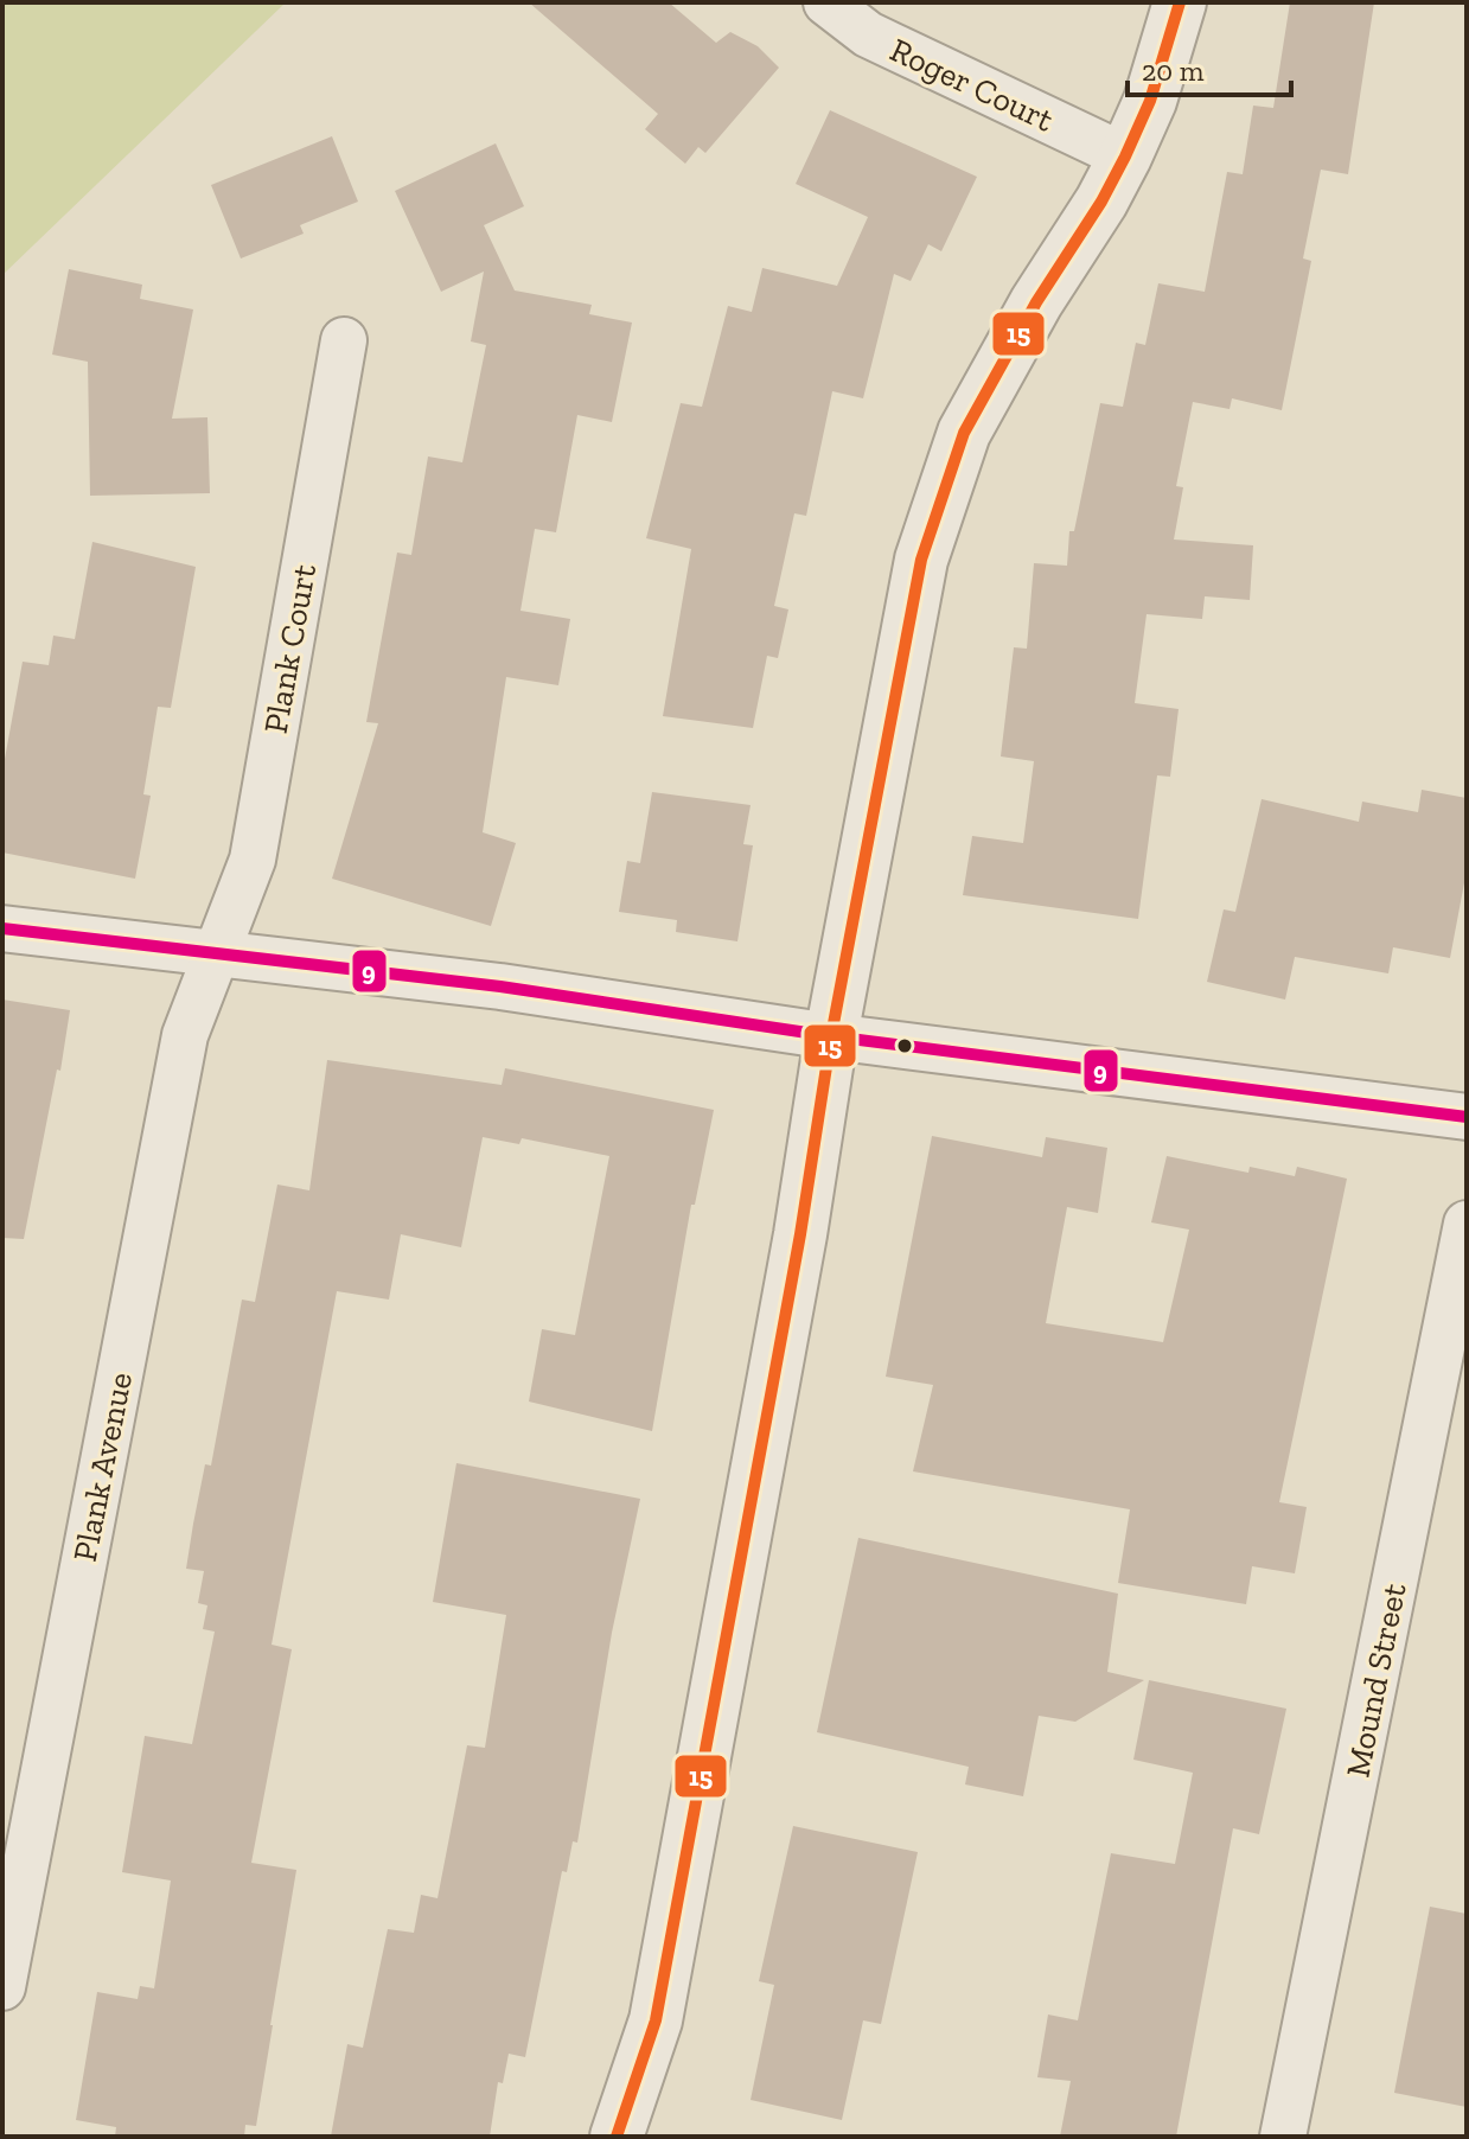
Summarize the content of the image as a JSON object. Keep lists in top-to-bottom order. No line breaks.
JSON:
{"streets":{"street":["Roger Court","Plank Court","Plank Avenue","Mound Street"]},"crossings":[["Plank Court","Plank Avenue"]],"lines":["transit line 15","transit line 9"],"scale_bar":"20 m"}
